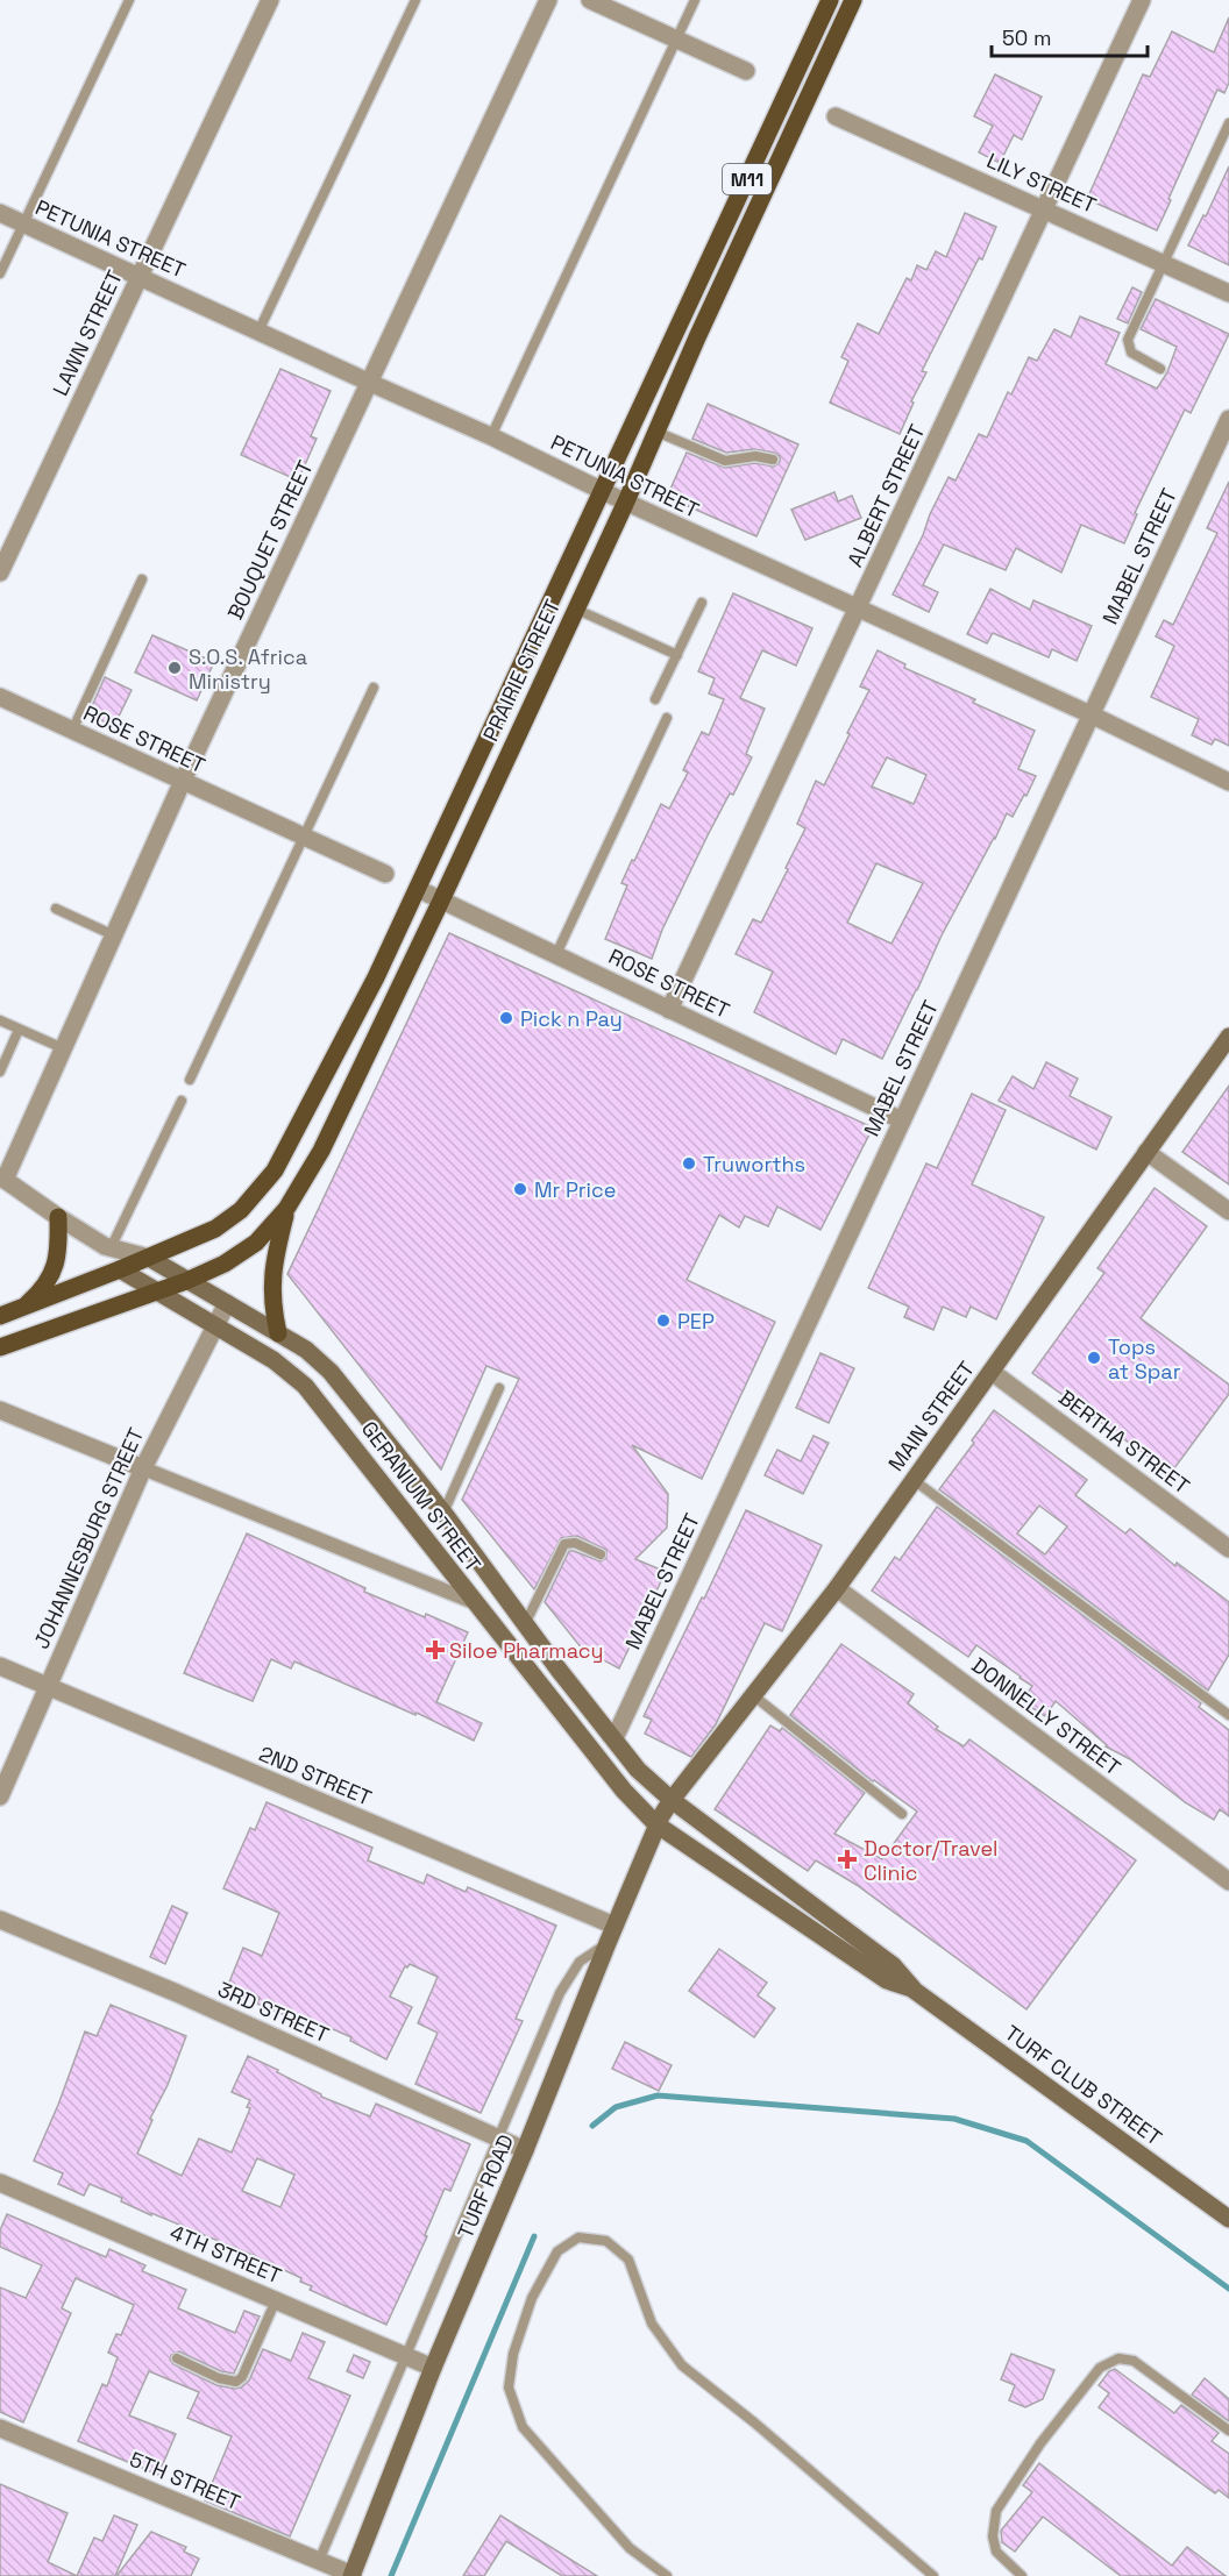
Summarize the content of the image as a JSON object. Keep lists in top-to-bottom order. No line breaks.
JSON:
{"streets":{"main road":["M11","PRAIRIE STREET","MAIN STREET","GERANIUM STREET","TURF CLUB STREET","TURF ROAD"],"street":["LILY STREET","PETUNIA STREET","LAWN STREET","ALBERT STREET","BOUQUET STREET","MABEL STREET","ROSE STREET","BERTHA STREET","JOHANNESBURG STREET","DONNELLY STREET","2ND STREET","3RD STREET","4TH STREET","5TH STREET"]},"crossings":[["LILY STREET","ALBERT STREET"],["PETUNIA STREET","LAWN STREET"],["PETUNIA STREET","ALBERT STREET"],["PETUNIA STREET","BOUQUET STREET"],["PETUNIA STREET","MABEL STREET"],["PETUNIA STREET","PRAIRIE STREET"],["ALBERT STREET","ROSE STREET"],["BOUQUET STREET","ROSE STREET"],["BOUQUET STREET","GERANIUM STREET"],["MABEL STREET","ROSE STREET"],["MABEL STREET","GERANIUM STREET"],["PRAIRIE STREET","ROSE STREET"],["PRAIRIE STREET","GERANIUM STREET"],["MAIN STREET","BERTHA STREET"],["MAIN STREET","GERANIUM STREET"],["MAIN STREET","DONNELLY STREET"],["MAIN STREET","TURF CLUB STREET"],["MAIN STREET","TURF ROAD"],["GERANIUM STREET","JOHANNESBURG STREET"],["GERANIUM STREET","TURF CLUB STREET"],["GERANIUM STREET","TURF ROAD"],["JOHANNESBURG STREET","2ND STREET"],["2ND STREET","TURF ROAD"],["3RD STREET","TURF ROAD"],["TURF CLUB STREET","TURF ROAD"],["TURF ROAD","4TH STREET"],["TURF ROAD","5TH STREET"]],"places":{"other":["S.O.S. Africa Ministry","Pick n Pay","Truworths","Mr Price","PEP","Tops at Spar"],"health":["Siloe Pharmacy","Doctor/Travel Clinic"]},"scale_bar":"50 m"}
